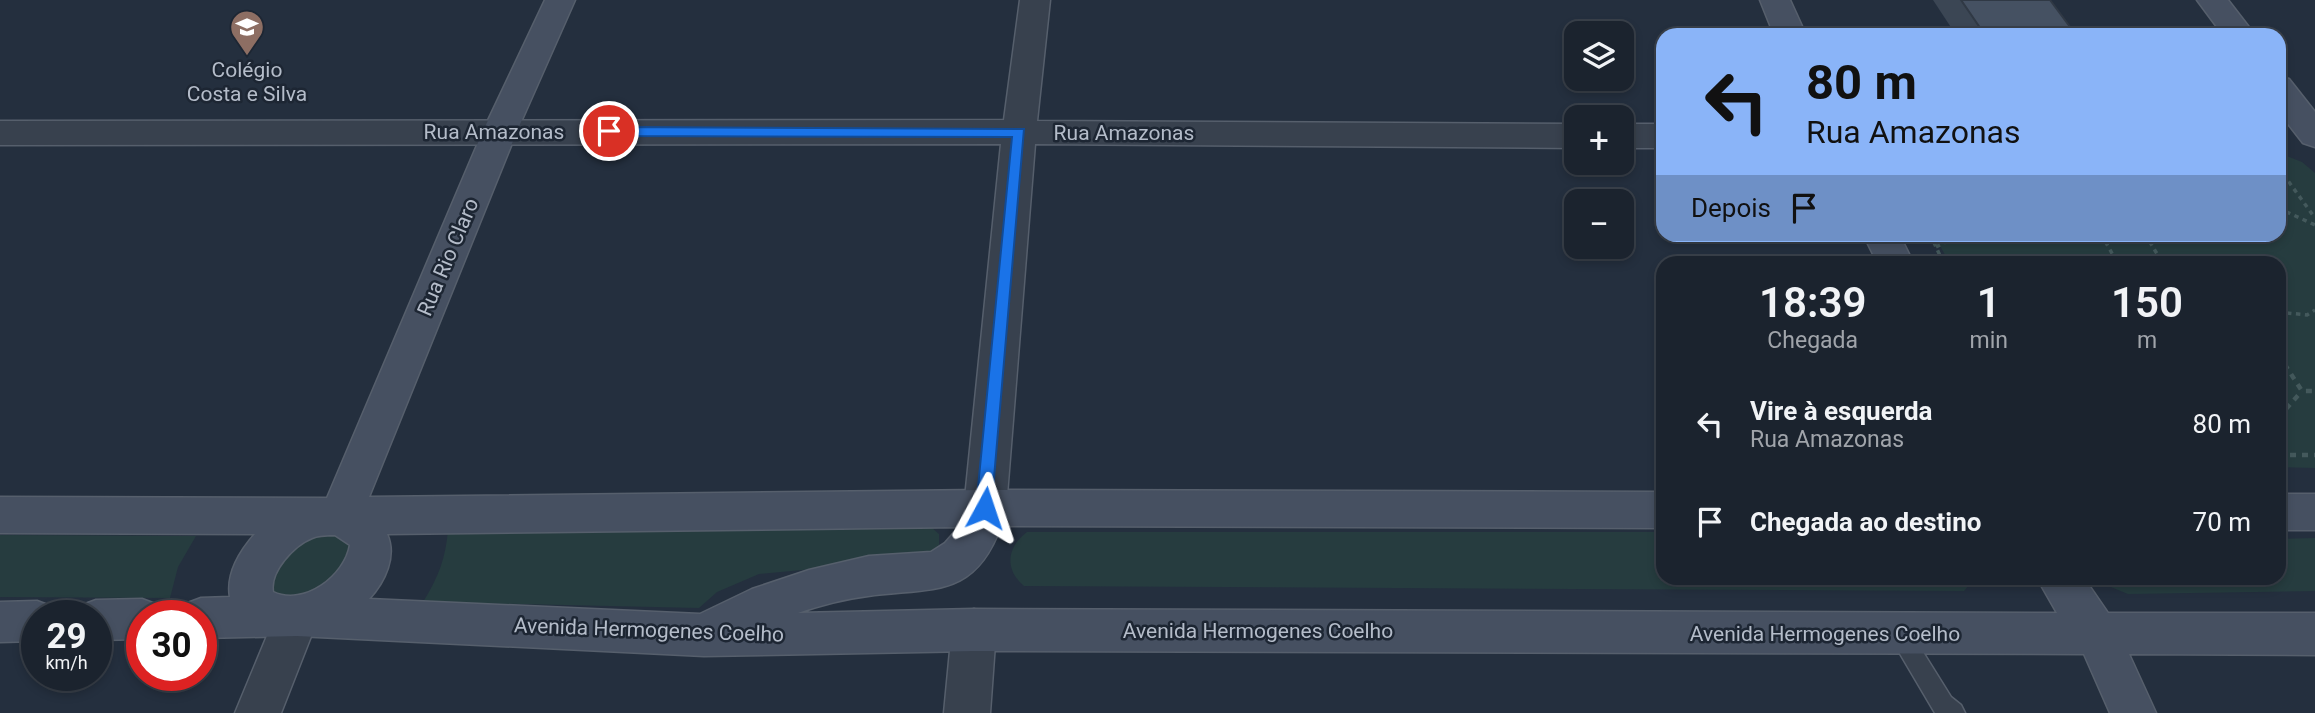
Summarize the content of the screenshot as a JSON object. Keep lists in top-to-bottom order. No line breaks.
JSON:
{"streets":{"main road":["Rua Rio Claro","Avenida Hermogenes Coelho"],"street":["Rua Amazonas"]},"crossings":[["Rua Amazonas","Rua Rio Claro"],["Rua Rio Claro","Avenida Hermogenes Coelho"]],"places":{"school or university":["Colégio Costa e Silva"]},"page":{"map_buttons":["+","−"],"turn":["80 m","Rua Amazonas"],"then":"Depois","eta":["18:39","Chegada","1","min","150","m"],"list":[{"name":"Vire à esquerda","note":"Rua Amazonas","value":"80 m"},{"name":"Chegada ao destino","value":"70 m"}],"speed":"29 km/h","limit":"30"}}
